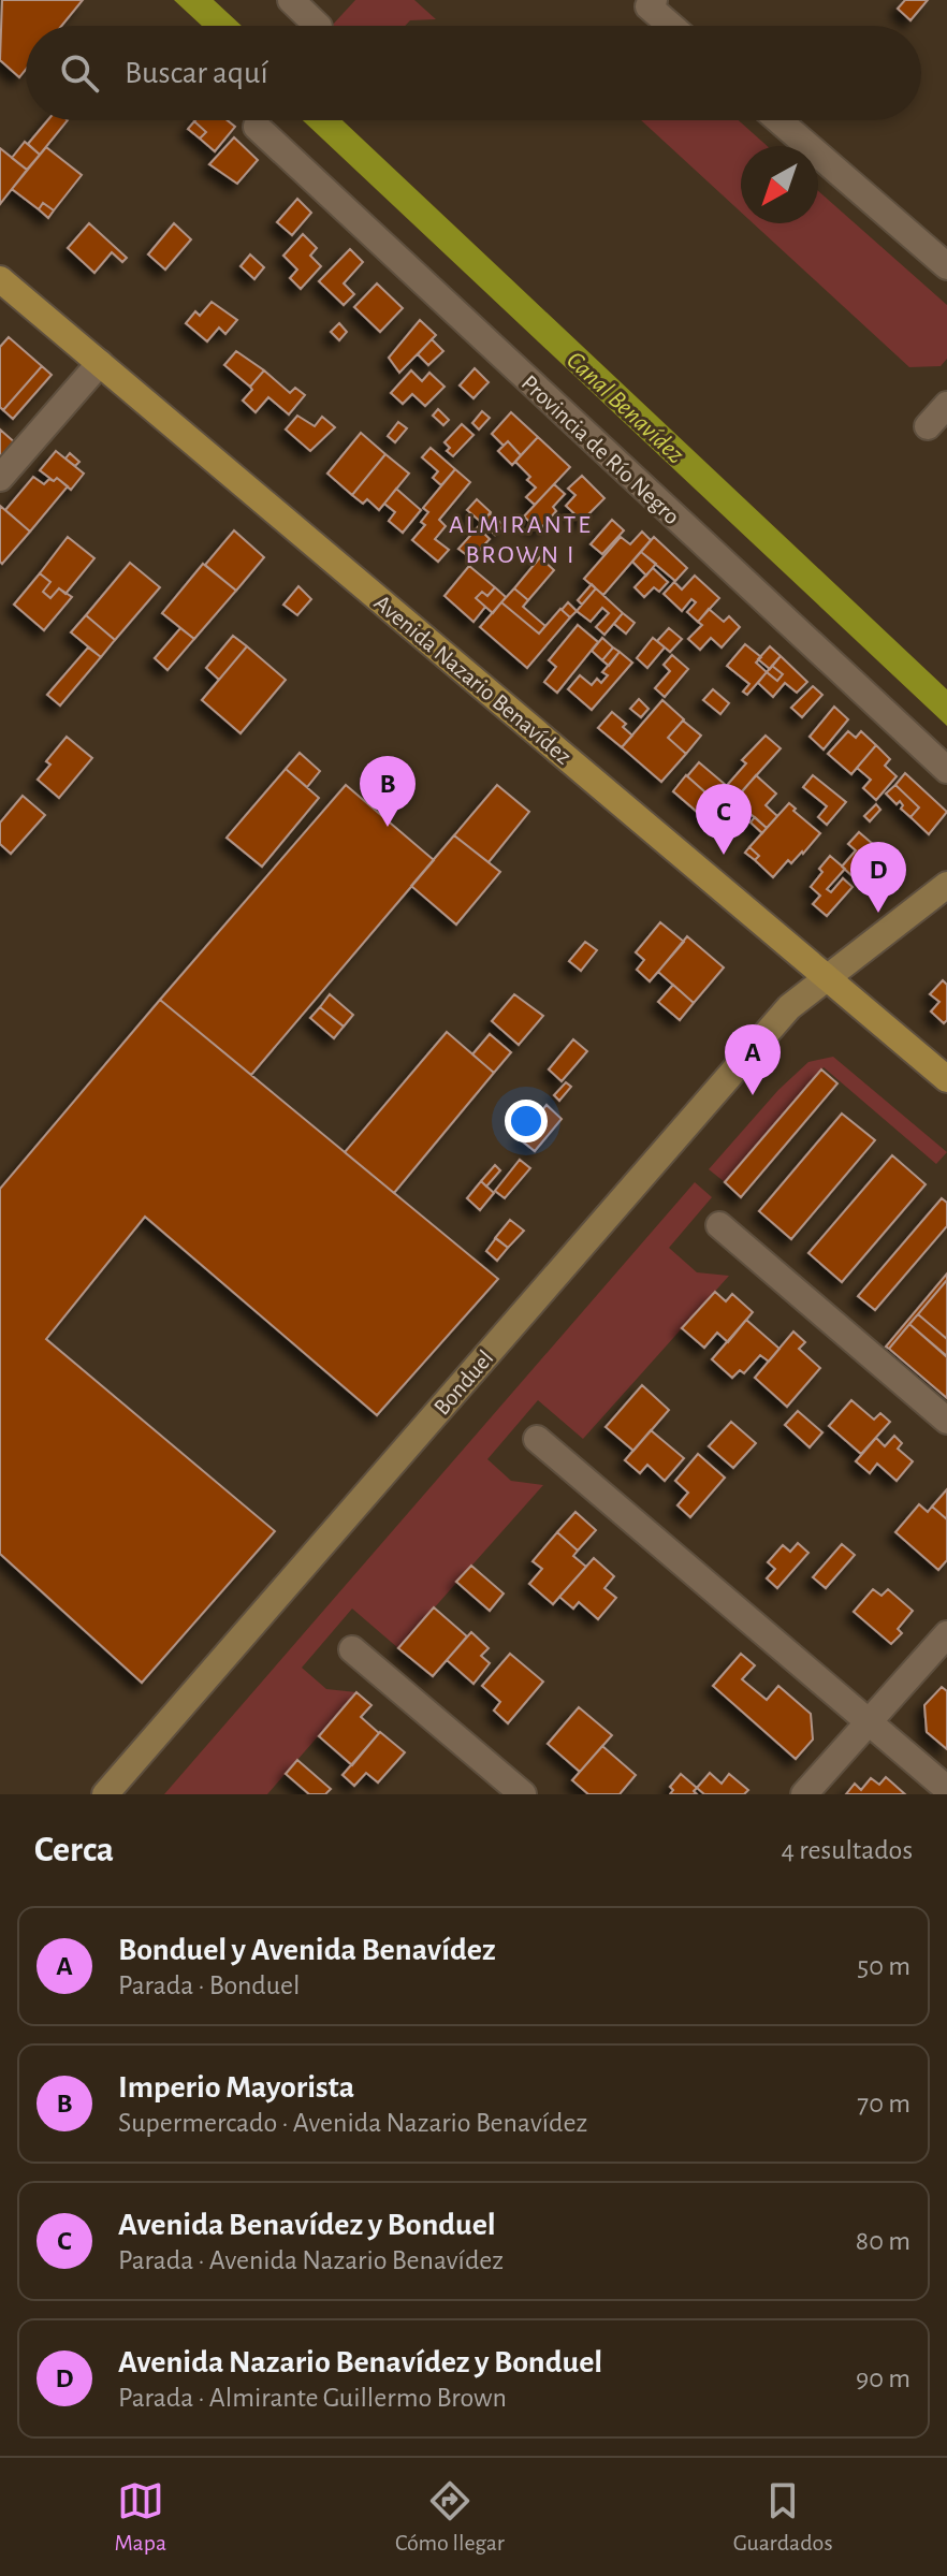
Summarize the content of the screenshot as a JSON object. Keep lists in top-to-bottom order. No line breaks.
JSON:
{"streets":{"main road":["Avenida Nazario Benavídez","Bonduel"],"street":["Provincia de Río Negro"]},"crossings":[["Avenida Nazario Benavídez","Bonduel"]],"districts":["ALMIRANTE BROWN I"],"water":["Canal Benavídez"],"north":"bottom left","page":{"search":"Buscar aquí","pins":["B","C","D","A"],"heading":["Cerca","4 resultados"],"list":[{"mark":"A","name":"Bonduel y Avenida Benavídez","note":"Parada · Bonduel","value":"50 m"},{"mark":"B","name":"Imperio Mayorista","note":"Supermercado · Avenida Nazario Benavídez","value":"70 m"},{"mark":"C","name":"Avenida Benavídez y Bonduel","note":"Parada · Avenida Nazario Benavídez","value":"80 m"},{"mark":"D","name":"Avenida Nazario Benavídez y Bonduel","note":"Parada · Almirante Guillermo Brown","value":"90 m"}],"nav":["Mapa","Cómo llegar","Guardados"]}}
